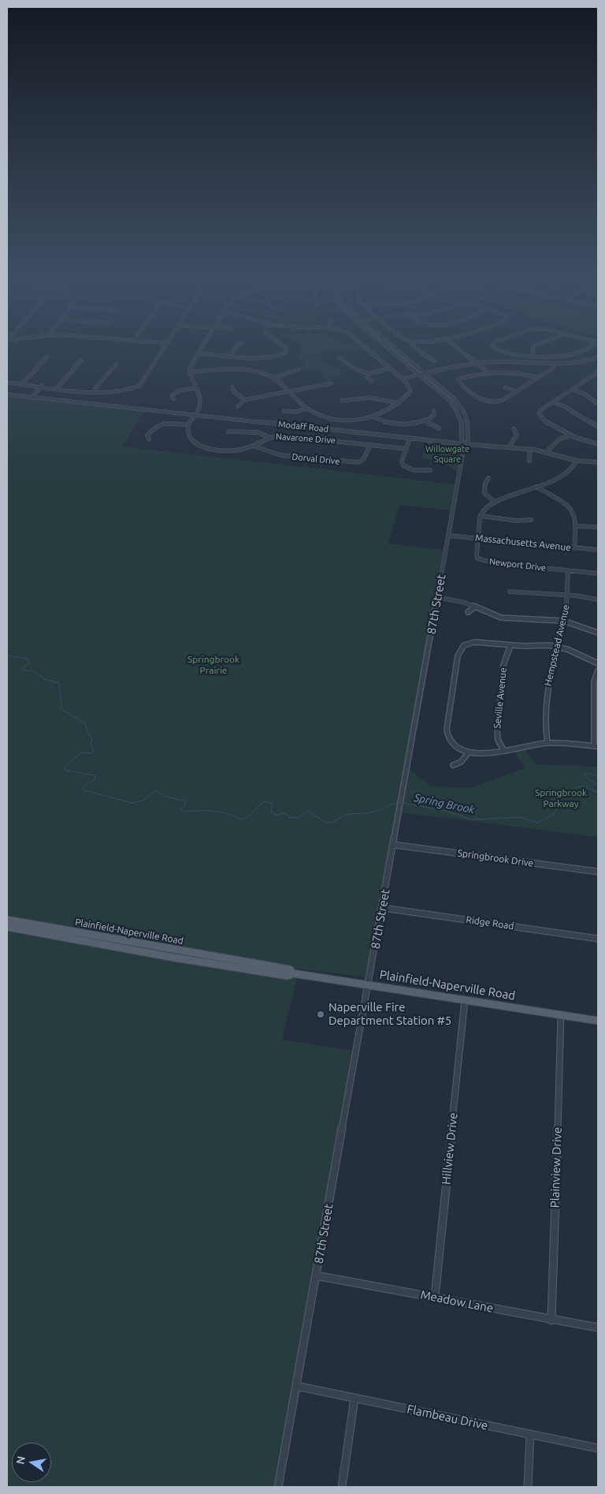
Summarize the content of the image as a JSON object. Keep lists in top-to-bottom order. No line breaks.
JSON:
{"streets":{"main road":["Plainfield-Naperville Road"],"street":["Modaff Road","Navarone Drive","Dorval Drive","Massachusetts Avenue","Newport Drive","87th Street","Hempstead Avenue","Seville Avenue","Springbrook Drive","Ridge Road","Hillview Drive","Plainview Drive","Meadow Lane","Flambeau Drive"]},"crossings":[["Modaff Road","87th Street"],["Navarone Drive","Dorval Drive"],["Massachusetts Avenue","Newport Drive"],["Massachusetts Avenue","87th Street"],["Newport Drive","Hempstead Avenue"],["87th Street","Springbrook Drive"],["87th Street","Ridge Road"],["87th Street","Plainfield-Naperville Road"],["87th Street","Meadow Lane"],["87th Street","Flambeau Drive"],["Plainfield-Naperville Road","Hillview Drive"],["Plainfield-Naperville Road","Plainview Drive"],["Hillview Drive","Meadow Lane"],["Plainview Drive","Meadow Lane"]],"water":["Spring Brook"],"parks":["Willowgate Square","Springbrook Prairie","Springbrook Parkway"],"places":["Naperville Fire Department Station #5"],"north":"left"}
